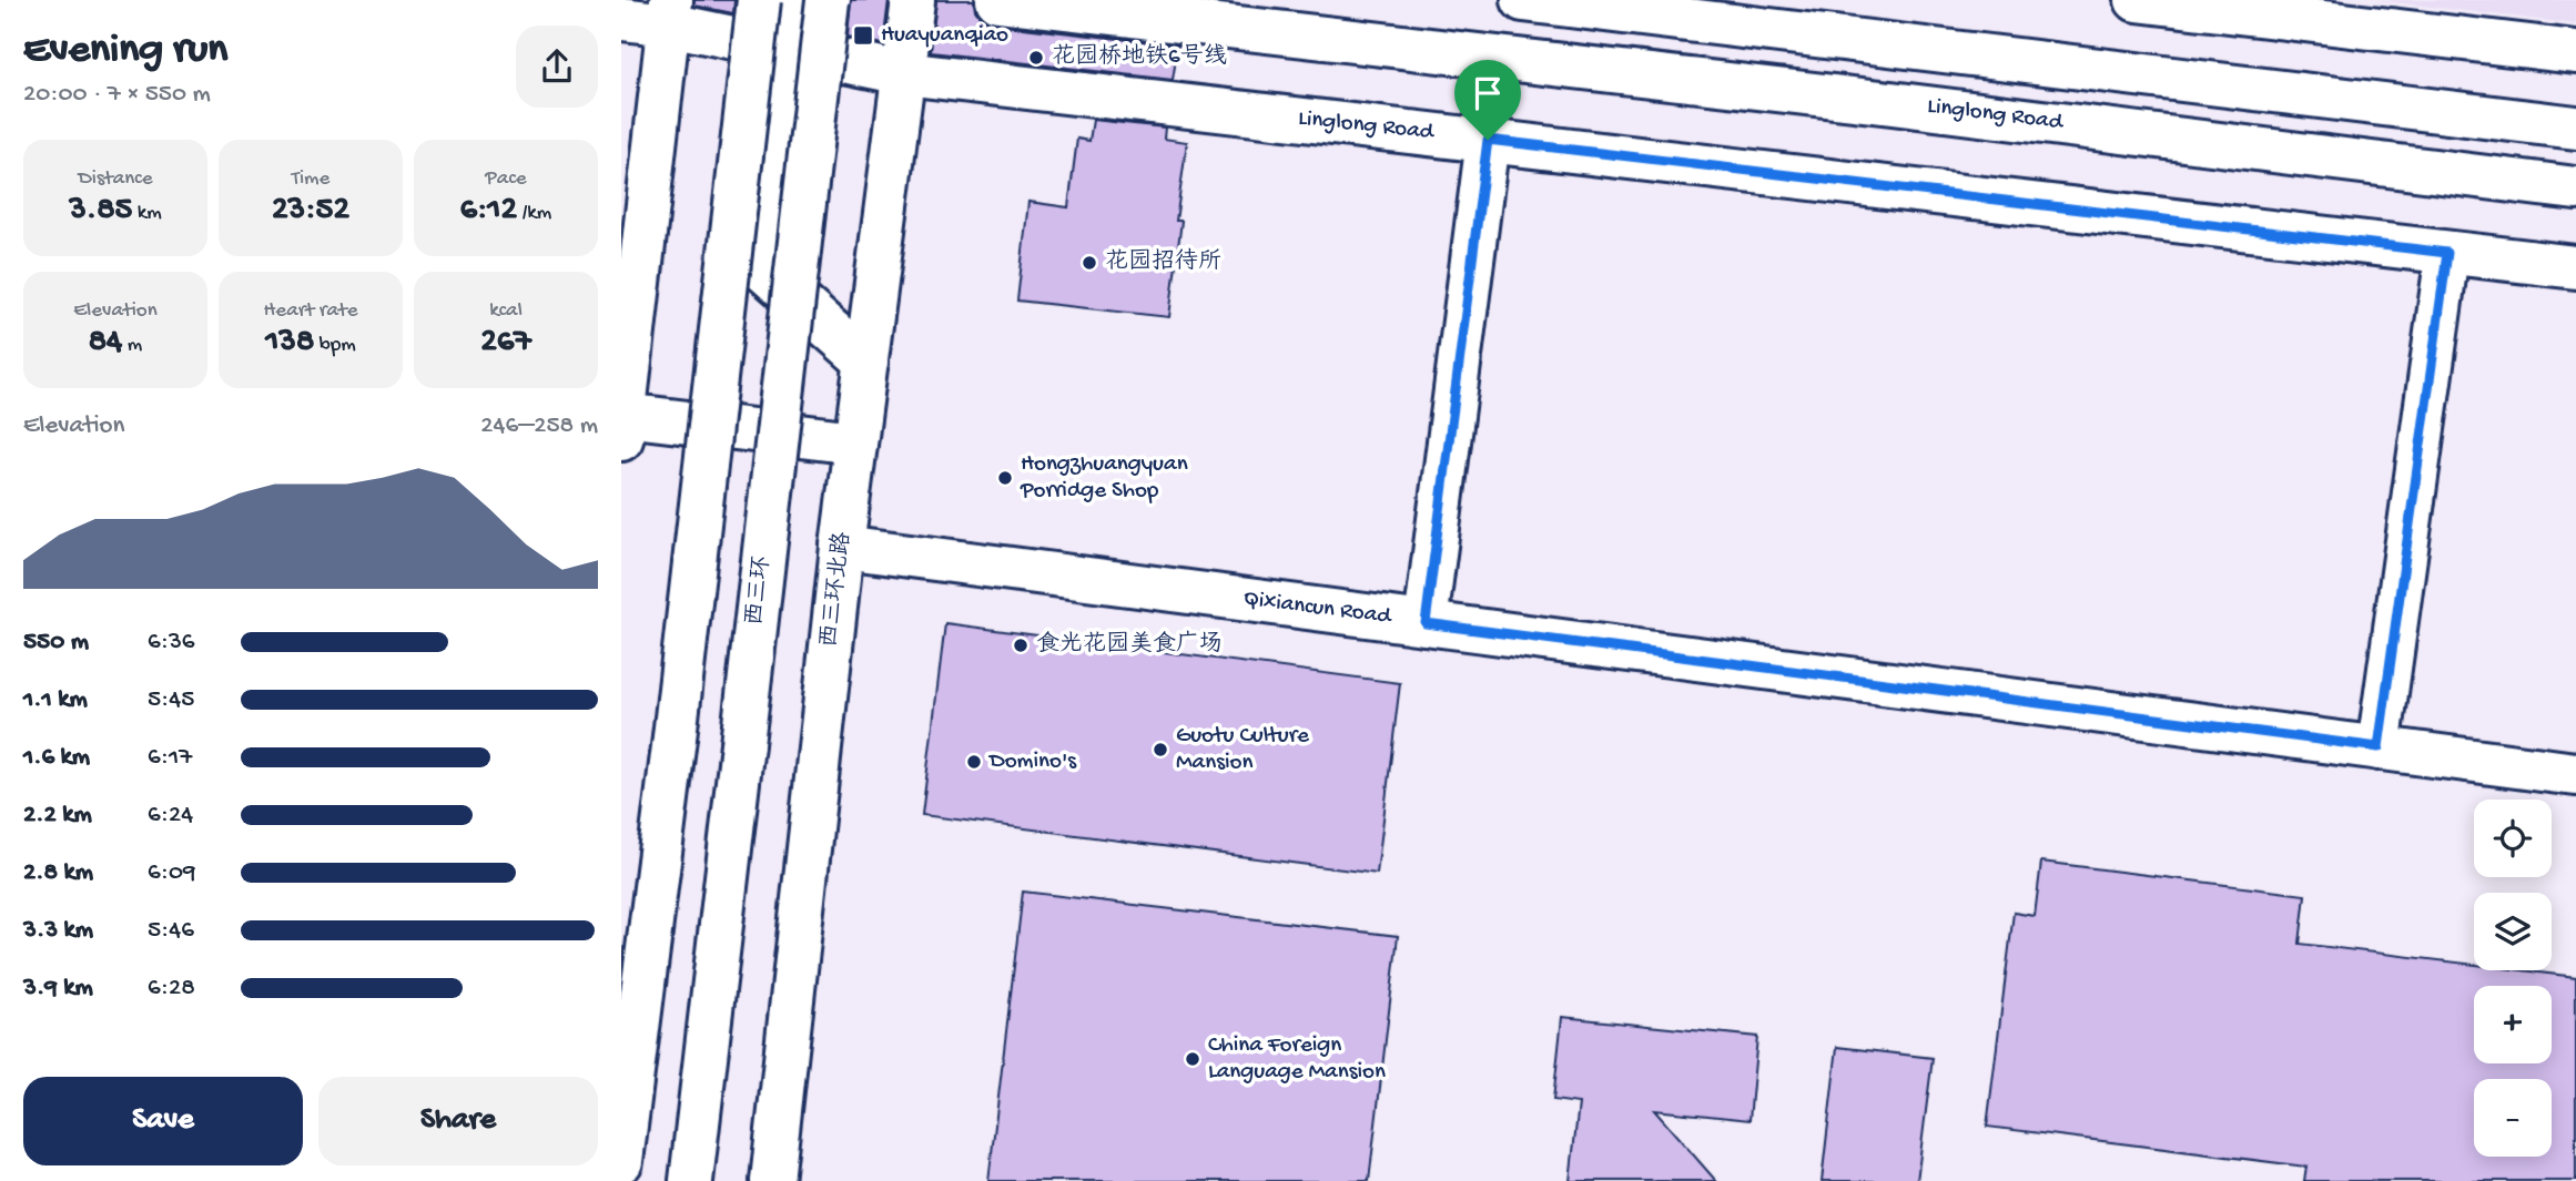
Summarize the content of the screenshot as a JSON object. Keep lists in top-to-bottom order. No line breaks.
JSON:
{"streets":{"main road":["Linglong Road","西三环北路","西三环","Qixiancun Road"]},"crossings":[["Linglong Road","西三环北路"],["西三环北路","Qixiancun Road"]],"places":{"transit":["Huayuanqiao"],"other":["花园桥地铁6号线","花园招待所","Hongzhuangyuan Porridge Shop","食光花园美食广场","Guotu Culture Mansion","Domino's","China Foreign Language Mansion"]},"page":{"heading":["Evening run","20:00 · 7 × 550 m"],"stats":[["Distance","3.85 km"],["Time","23:52"],["Pace","6:12 /km"],["Elevation","84 m"],["Heart rate","138 bpm"],["kcal","267"]],"chart":["Elevation","246–258 m"],"list":[{"name":"550 m","note":"6:36"},{"name":"1.1 km","note":"5:45"},{"name":"1.6 km","note":"6:17"},{"name":"2.2 km","note":"6:24"},{"name":"2.8 km","note":"6:09"},{"name":"3.3 km","note":"5:46"},{"name":"3.9 km","note":"6:28"}],"map_buttons":["+","−"],"buttons":["Save","Share"]}}
